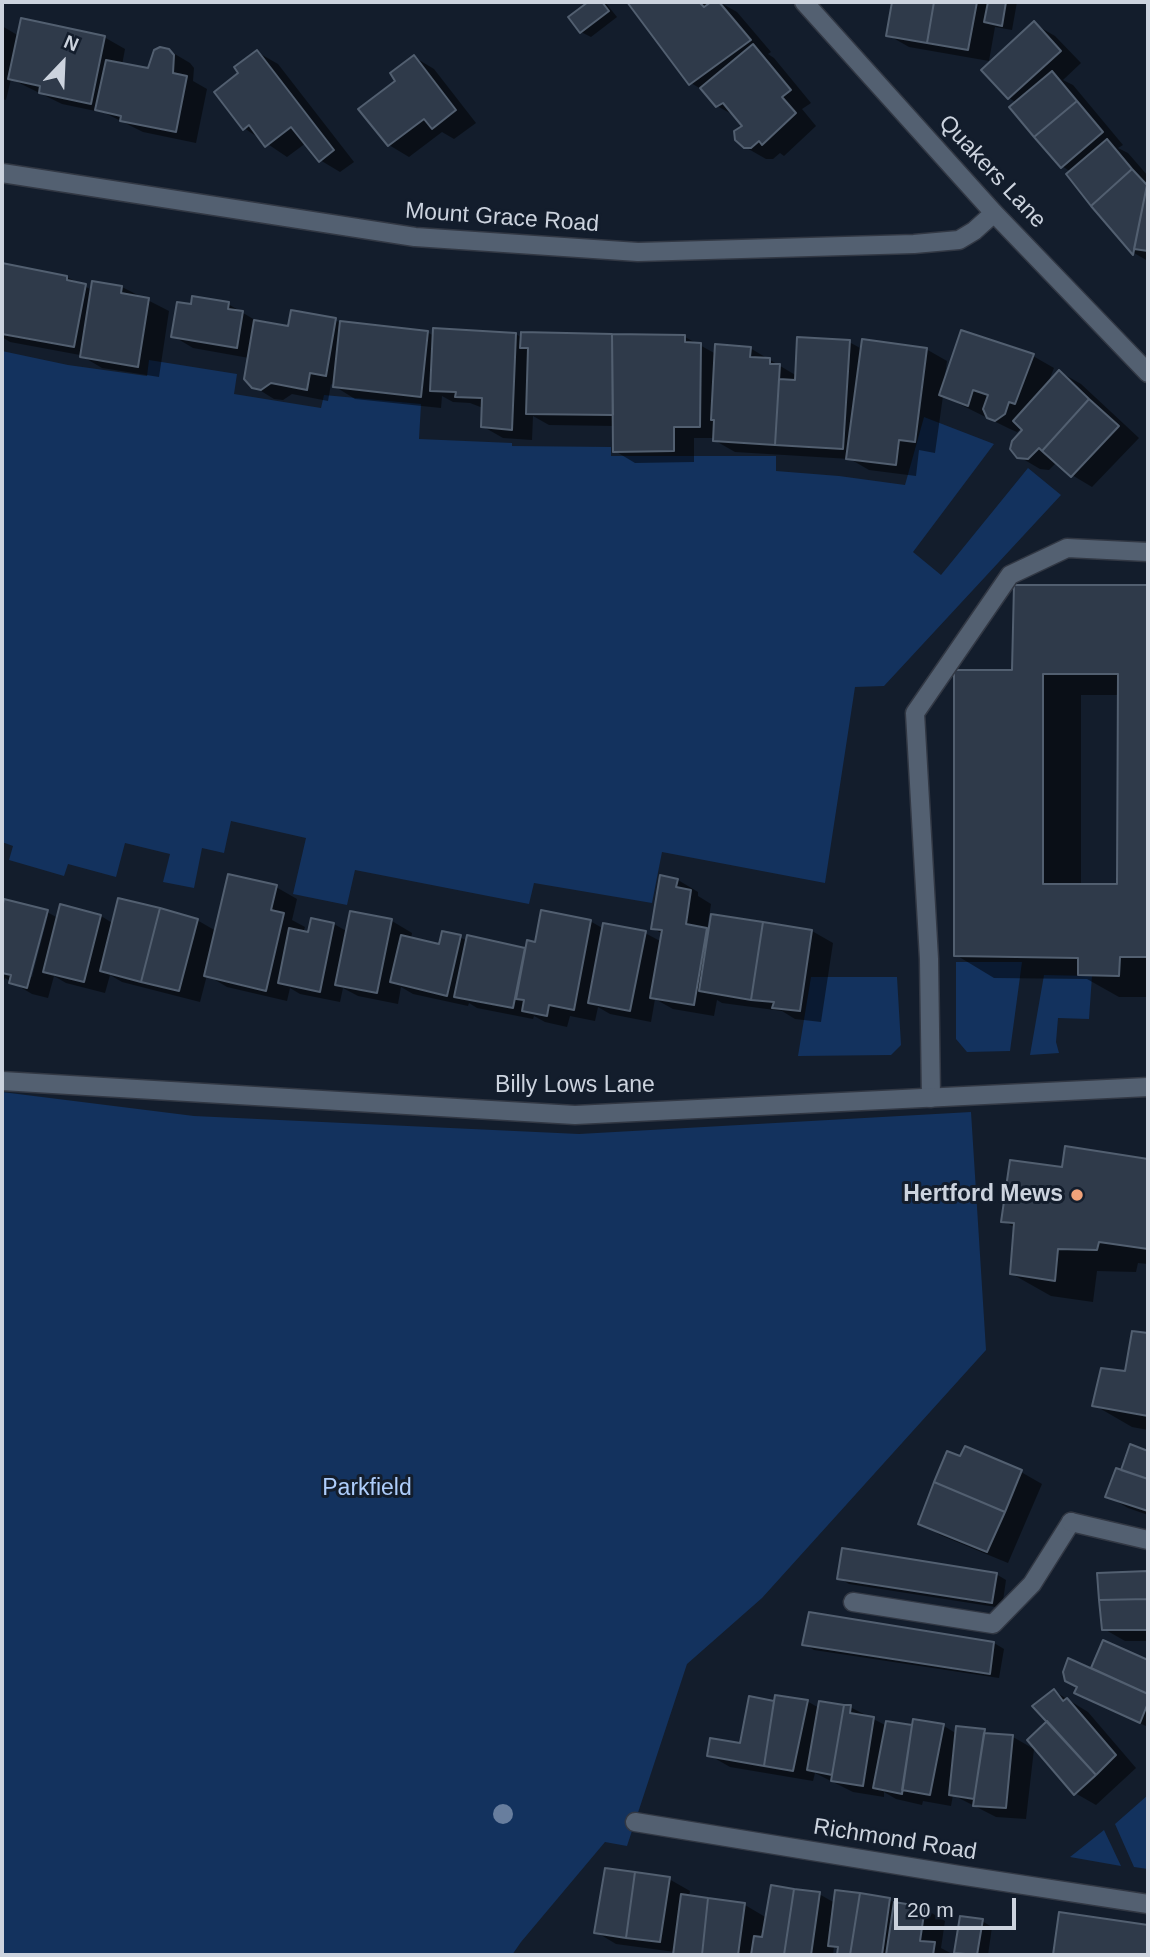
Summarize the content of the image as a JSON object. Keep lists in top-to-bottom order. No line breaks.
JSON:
{"streets":{"street":["Quakers Lane","Mount Grace Road","Billy Lows Lane","Richmond Road"]},"crossings":[["Quakers Lane","Mount Grace Road"]],"parks":["Parkfield"],"places":["Hertford Mews"],"scale_bar":"20 m","north":"top right"}
